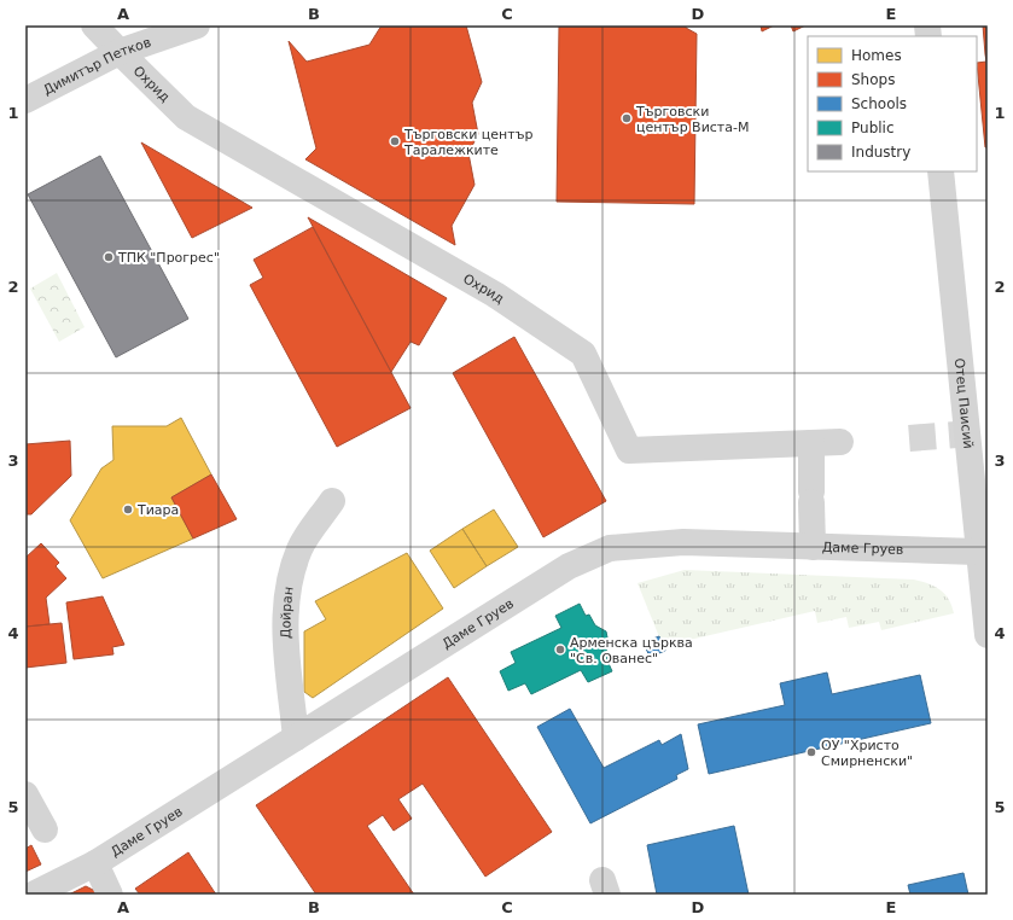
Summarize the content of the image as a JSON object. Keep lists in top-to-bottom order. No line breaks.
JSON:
{"streets":{"street":["Димитър Петков","Охрид","Отец Паисий","Даме Груев","Дойран"]},"crossings":[["Димитър Петков","Охрид"],["Отец Паисий","Даме Груев"],["Даме Груев","Дойран"]],"places":["Търговски център Виста-М","Търговски център Таралежките","ТПК \"Прогрес\"","Тиара","Арменска църква \"Св. Ованес\"","ОУ \"Христо Смирненски\""],"legend":["Homes","Shops","Schools","Public","Industry"],"grid":{"columns":["A","B","C","D","E"],"rows":["1","2","3","4","5"]}}
